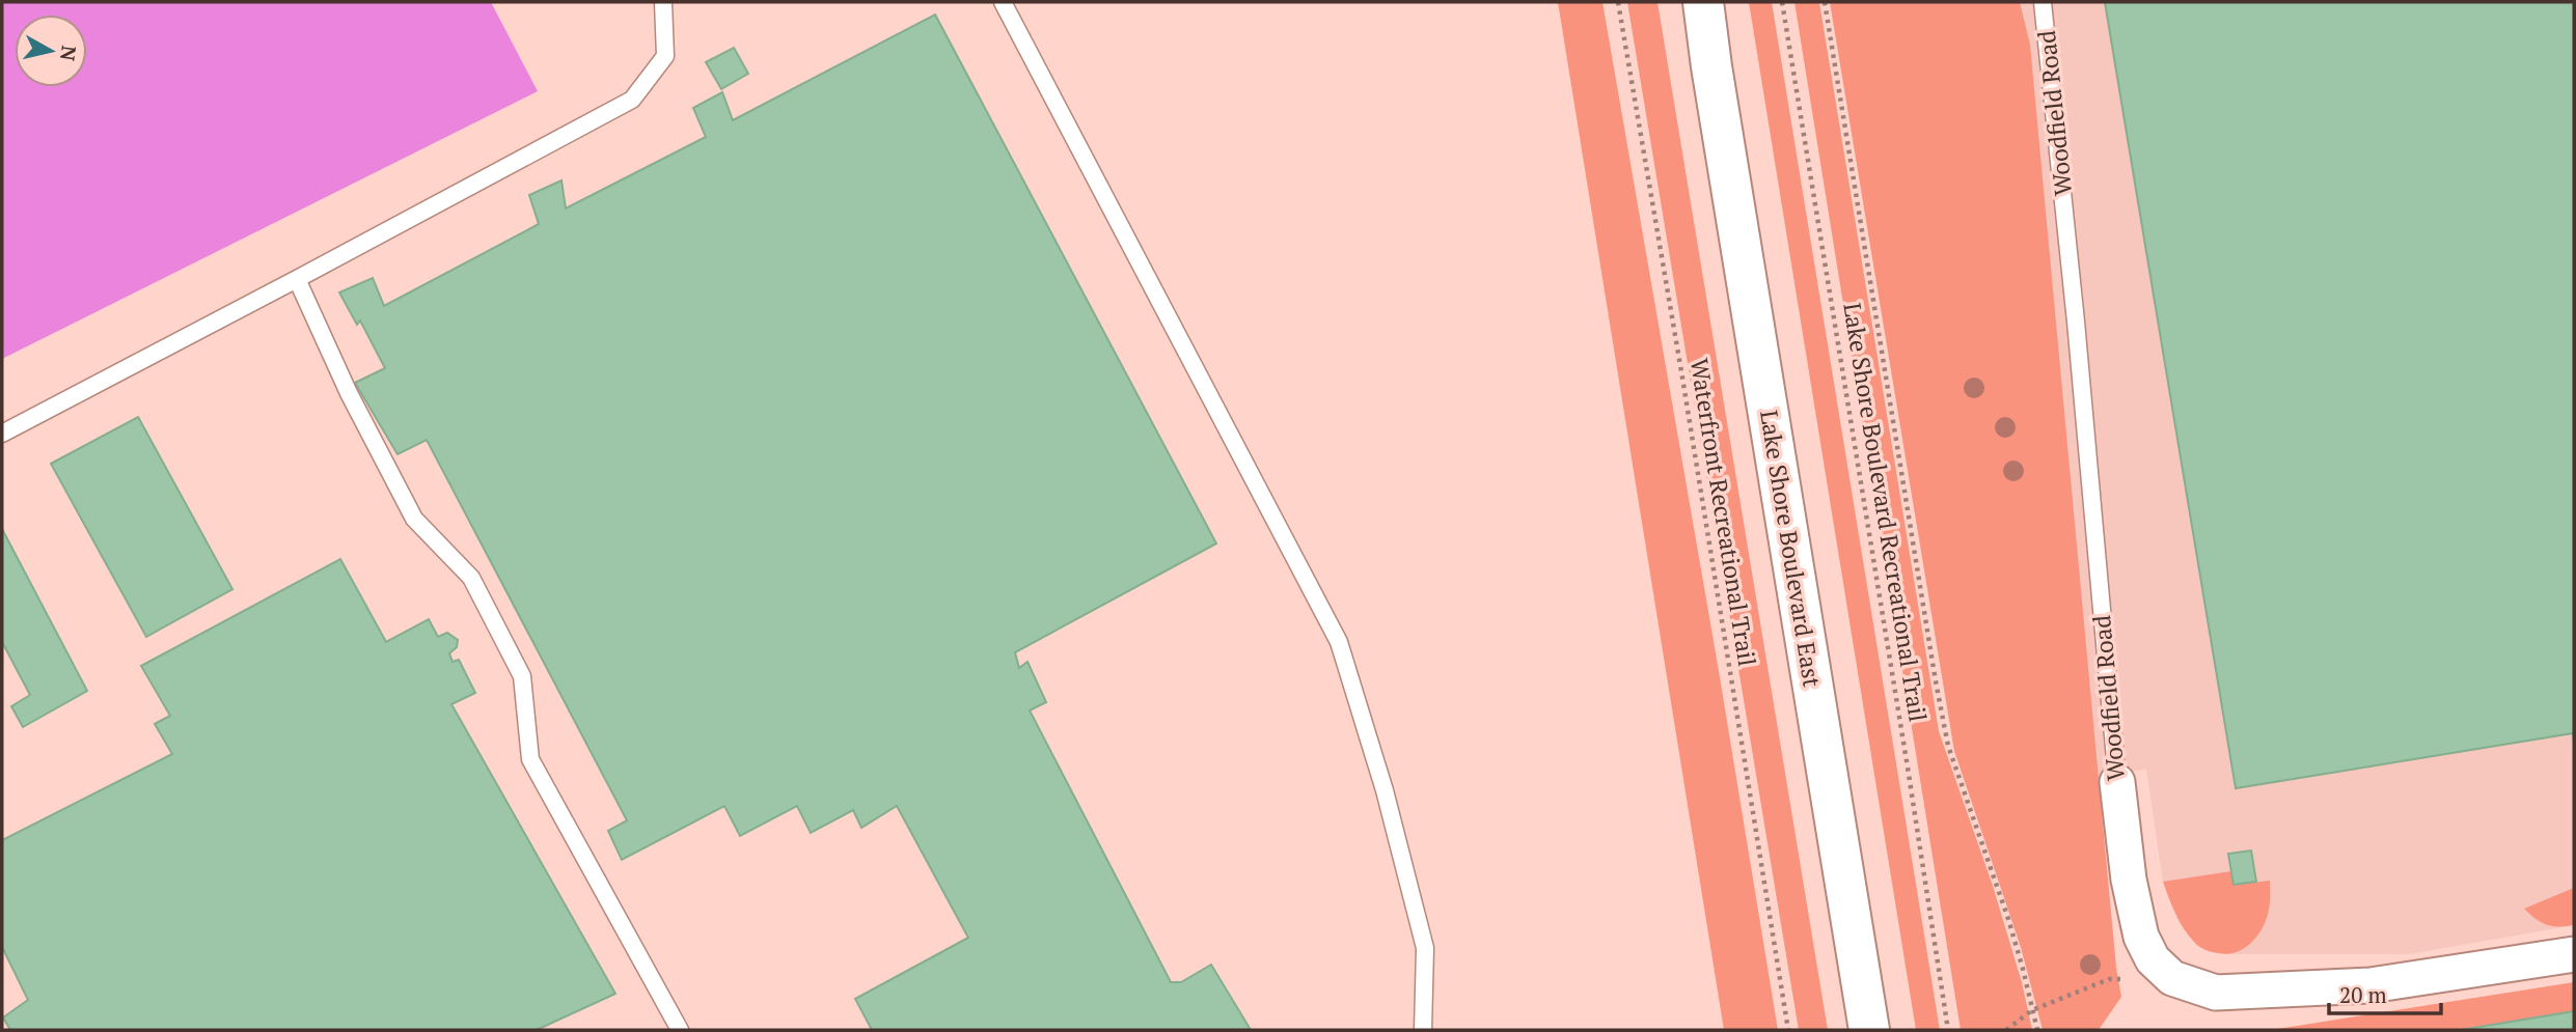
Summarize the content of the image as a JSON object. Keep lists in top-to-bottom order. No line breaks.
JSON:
{"streets":{"highway":["Lake Shore Boulevard East"],"street":["Woodfield Road"],"path":["Waterfront Recreational Trail","Lake Shore Boulevard Recreational Trail"]},"scale_bar":"20 m","north":"right"}
